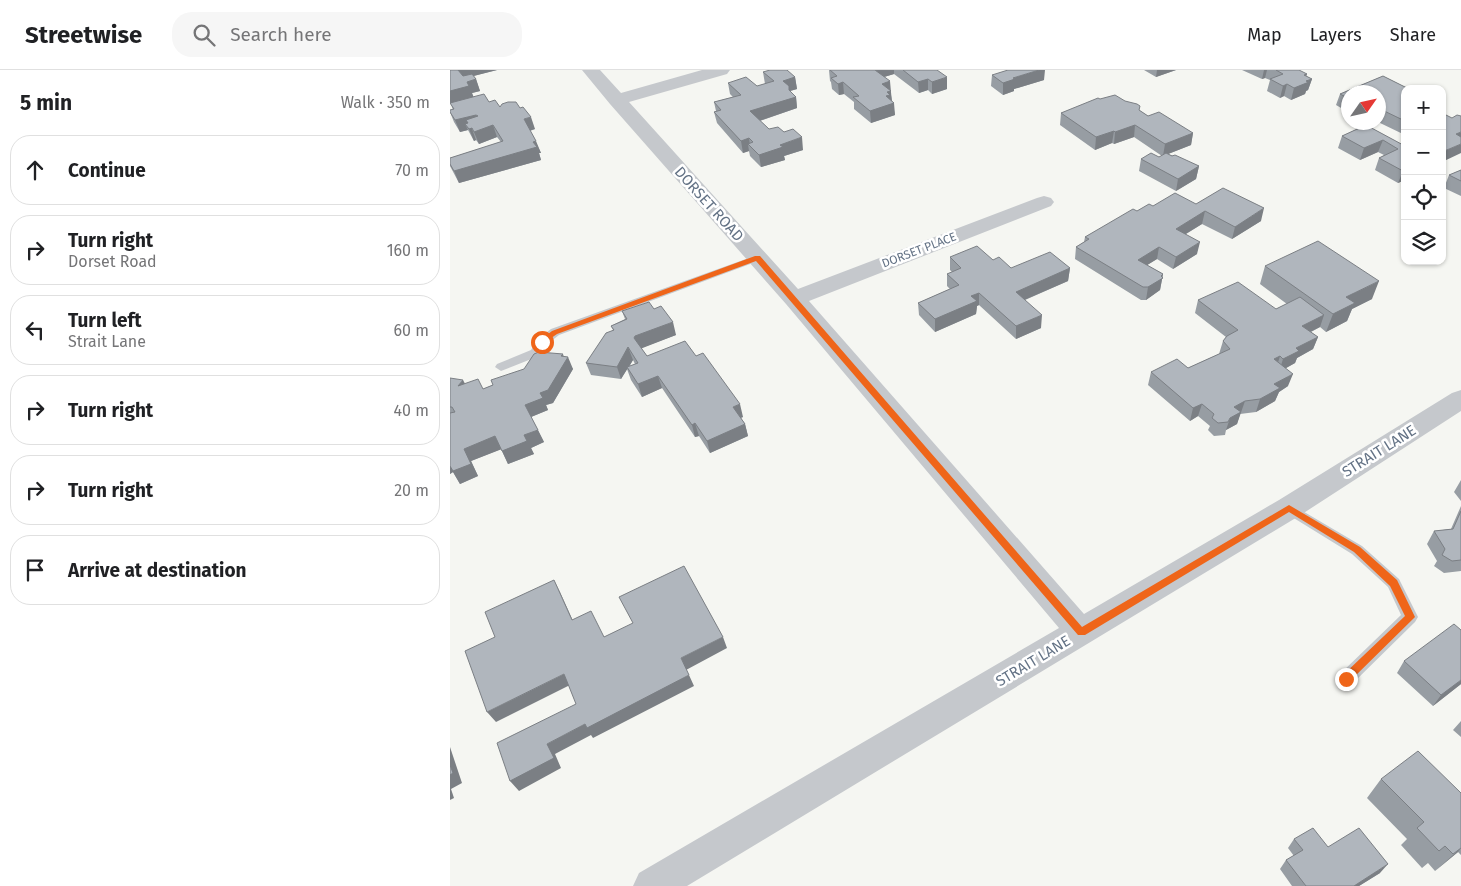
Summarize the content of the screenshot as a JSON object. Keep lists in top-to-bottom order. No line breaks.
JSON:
{"streets":{"street":["DORSET ROAD","DORSET PLACE","STRAIT LANE"]},"crossings":[["DORSET ROAD","DORSET PLACE"],["DORSET ROAD","STRAIT LANE"]],"north":"top right","page":{"header":"Streetwise","search":"Search here","nav":["Map","Layers","Share"],"heading":["5 min","Walk · 350 m"],"map_buttons":["+","−"],"list":[["Continue","70 m"],["Turn right","Dorset Road","160 m"],["Turn left","Strait Lane","60 m"],["Turn right","40 m"],["Turn right","20 m"],"Arrive at destination"]}}
